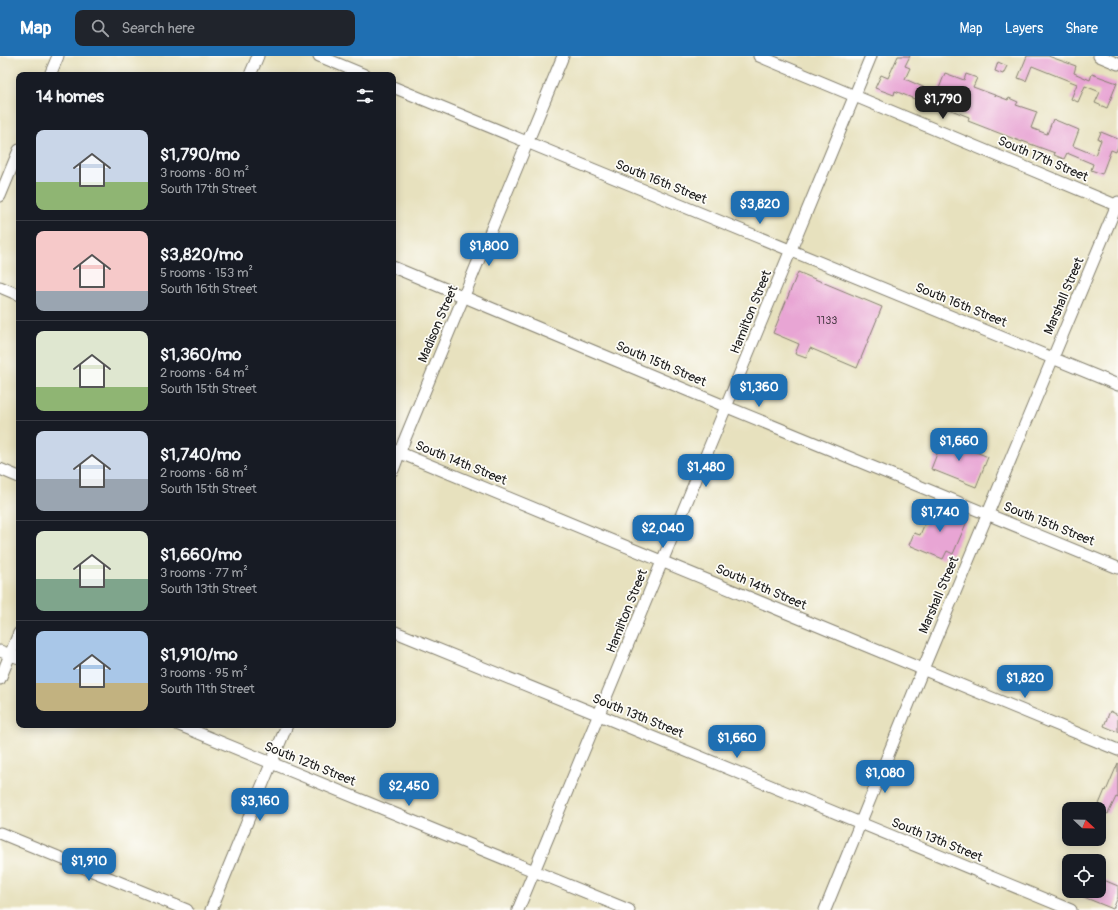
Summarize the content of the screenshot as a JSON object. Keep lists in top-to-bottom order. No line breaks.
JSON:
{"streets":{"street":["South 17th Street","South 16th Street","Marshall Street","Hamilton Street","Madison Street","South 15th Street","South 14th Street","South 13th Street","South 12th Street"]},"crossings":[["South 17th Street","Marshall Street"],["South 17th Street","Hamilton Street"],["South 16th Street","Marshall Street"],["South 16th Street","Hamilton Street"],["South 16th Street","Madison Street"],["Marshall Street","South 15th Street"],["Marshall Street","South 14th Street"],["Marshall Street","South 13th Street"],["Hamilton Street","South 15th Street"],["Hamilton Street","South 14th Street"],["Hamilton Street","South 13th Street"],["Hamilton Street","South 12th Street"],["Madison Street","South 15th Street"],["Madison Street","South 14th Street"]],"house_numbers":["1133"],"north":"right","page":{"header":"Map","search":"Search here","nav":["Map","Layers","Share"],"heading":"14 homes","price":["$1,790","$3,820","$1,800","$1,360","$1,660","$1,480","$1,740","$2,040","$1,820","$1,660","$1,080","$2,450","$3,160","$1,910"],"list":[{"name":"$1,790/mo","note":"3 rooms · 80 m² · South 17th Street"},{"name":"$3,820/mo","note":"5 rooms · 153 m² · South 16th Street"},{"name":"$1,360/mo","note":"2 rooms · 64 m² · South 15th Street"},{"name":"$1,740/mo","note":"2 rooms · 68 m² · South 15th Street"},{"name":"$1,660/mo","note":"3 rooms · 77 m² · South 13th Street"},{"name":"$1,910/mo","note":"3 rooms · 95 m² · South 11th Street"}]}}
